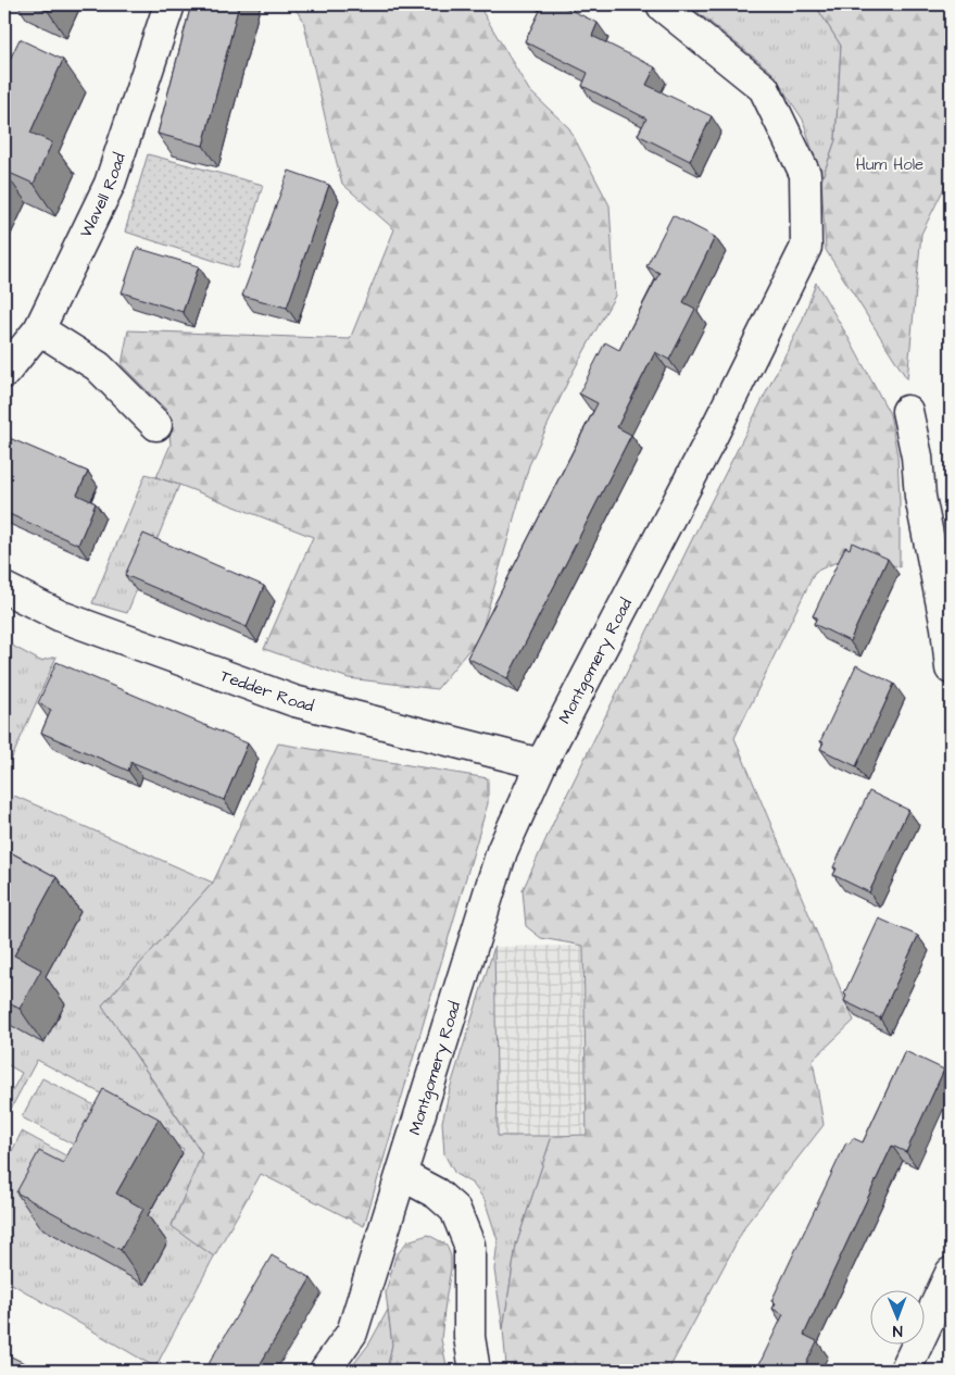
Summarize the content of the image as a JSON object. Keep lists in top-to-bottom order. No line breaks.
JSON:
{"streets":{"street":["Wavell Road","Montgomery Road","Tedder Road"]},"crossings":[["Montgomery Road","Tedder Road"]],"parks":["Hum Hole"],"north":"bottom"}
